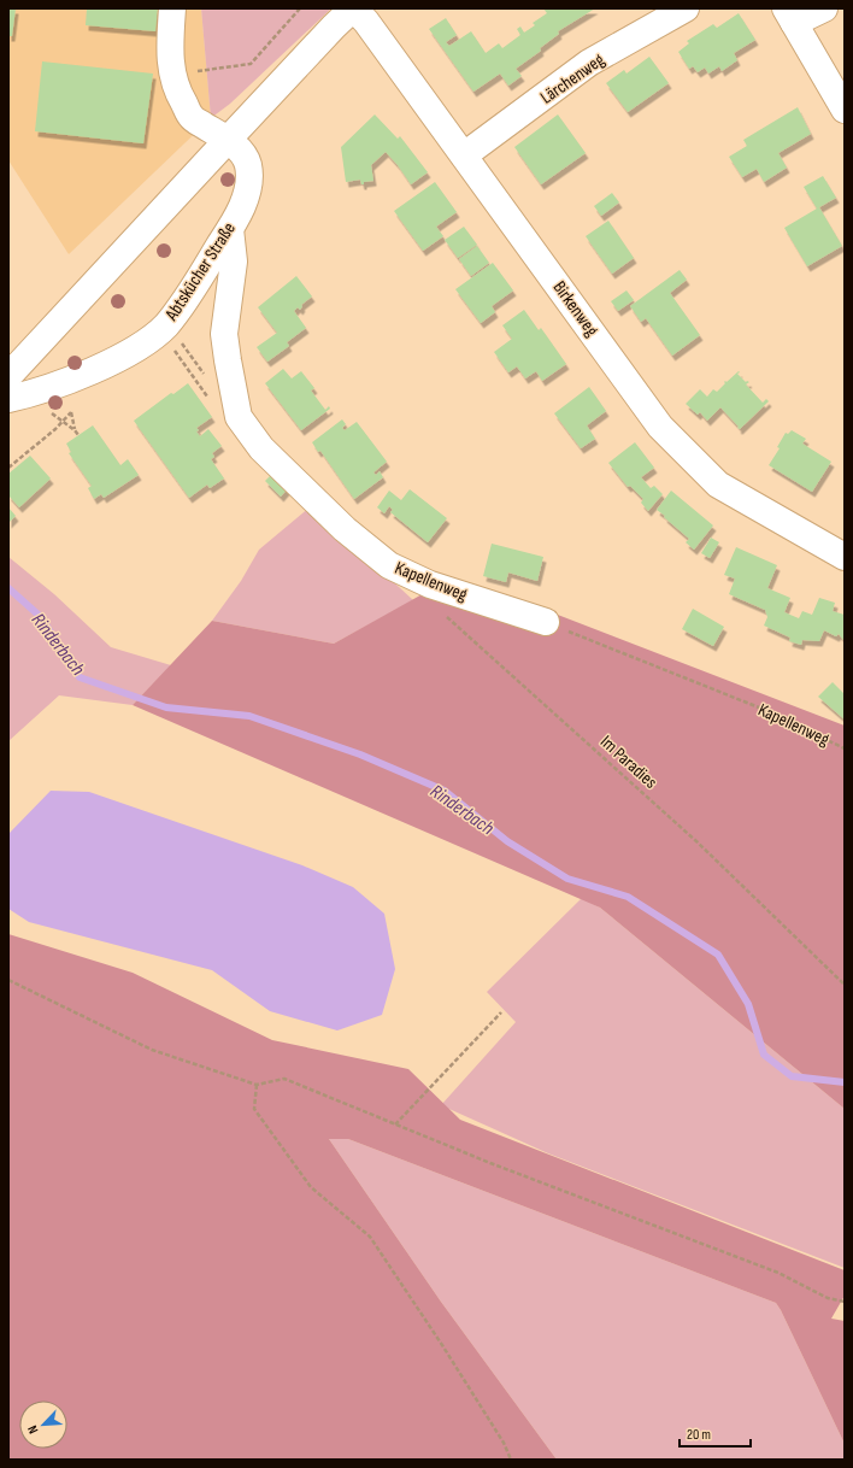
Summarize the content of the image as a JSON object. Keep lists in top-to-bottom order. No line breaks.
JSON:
{"streets":{"street":["Lärchenweg","Abtskücher Straße","Birkenweg","Kapellenweg"],"path":["Im Paradies"]},"crossings":[["Lärchenweg","Birkenweg"],["Abtskücher Straße","Kapellenweg"]],"water":["Rinderbach"],"scale_bar":"20 m","north":"bottom left"}
